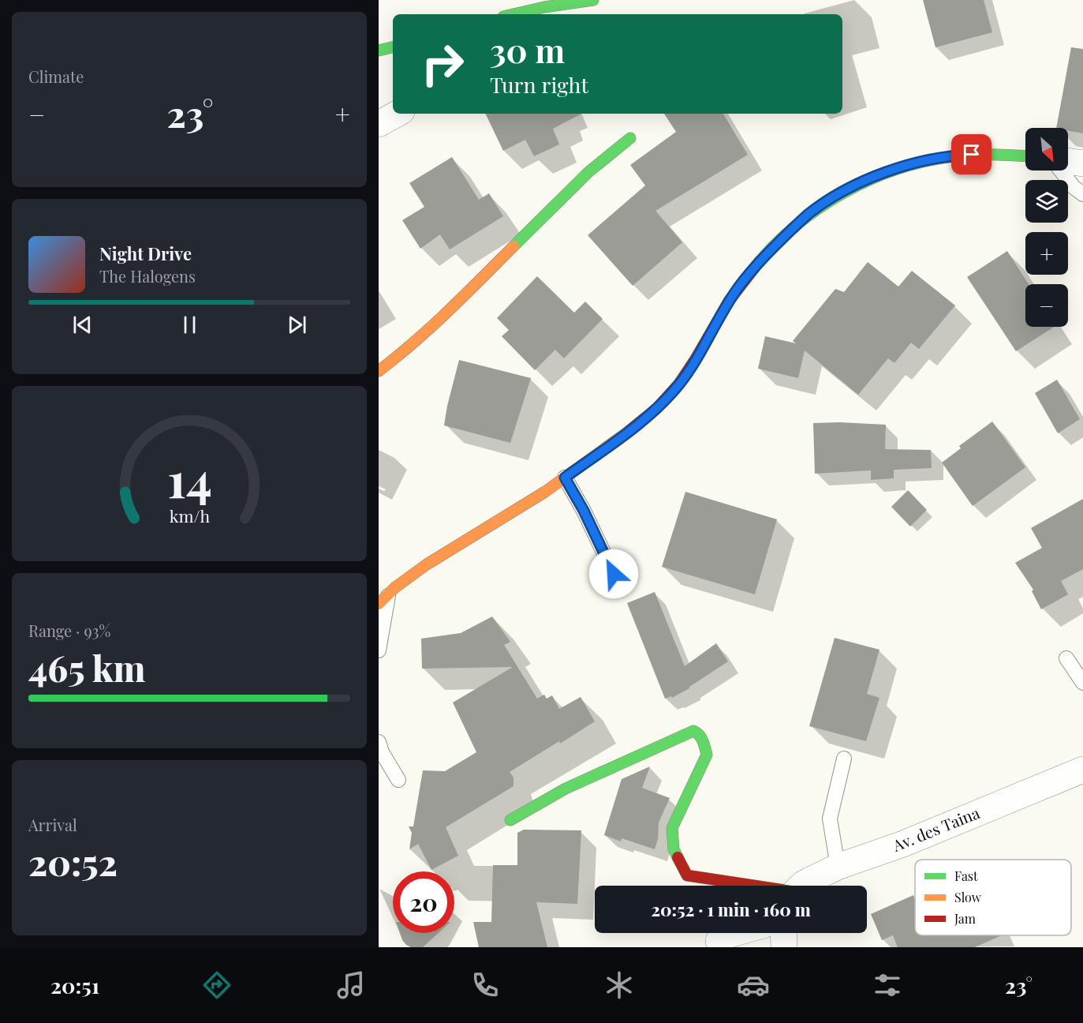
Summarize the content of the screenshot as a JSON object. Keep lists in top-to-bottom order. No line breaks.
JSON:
{"streets":{"street":["Av. des Taina"]},"legend":["Fast","Slow","Jam"],"north":"bottom right","page":{"tile":["Climate",["Range · 93%","465 km"],["Arrival","20:52"]],"turn":["30 m","Turn right"],"heat":["−","23°","+"],"map_buttons":["+","−"],"song":["Night Drive","The Halogens"],"limit":"20","trip":"20:52 · 1 min · 160 m","tabs":["20:51","23°"],"gauge":["14","km/h"]}}
